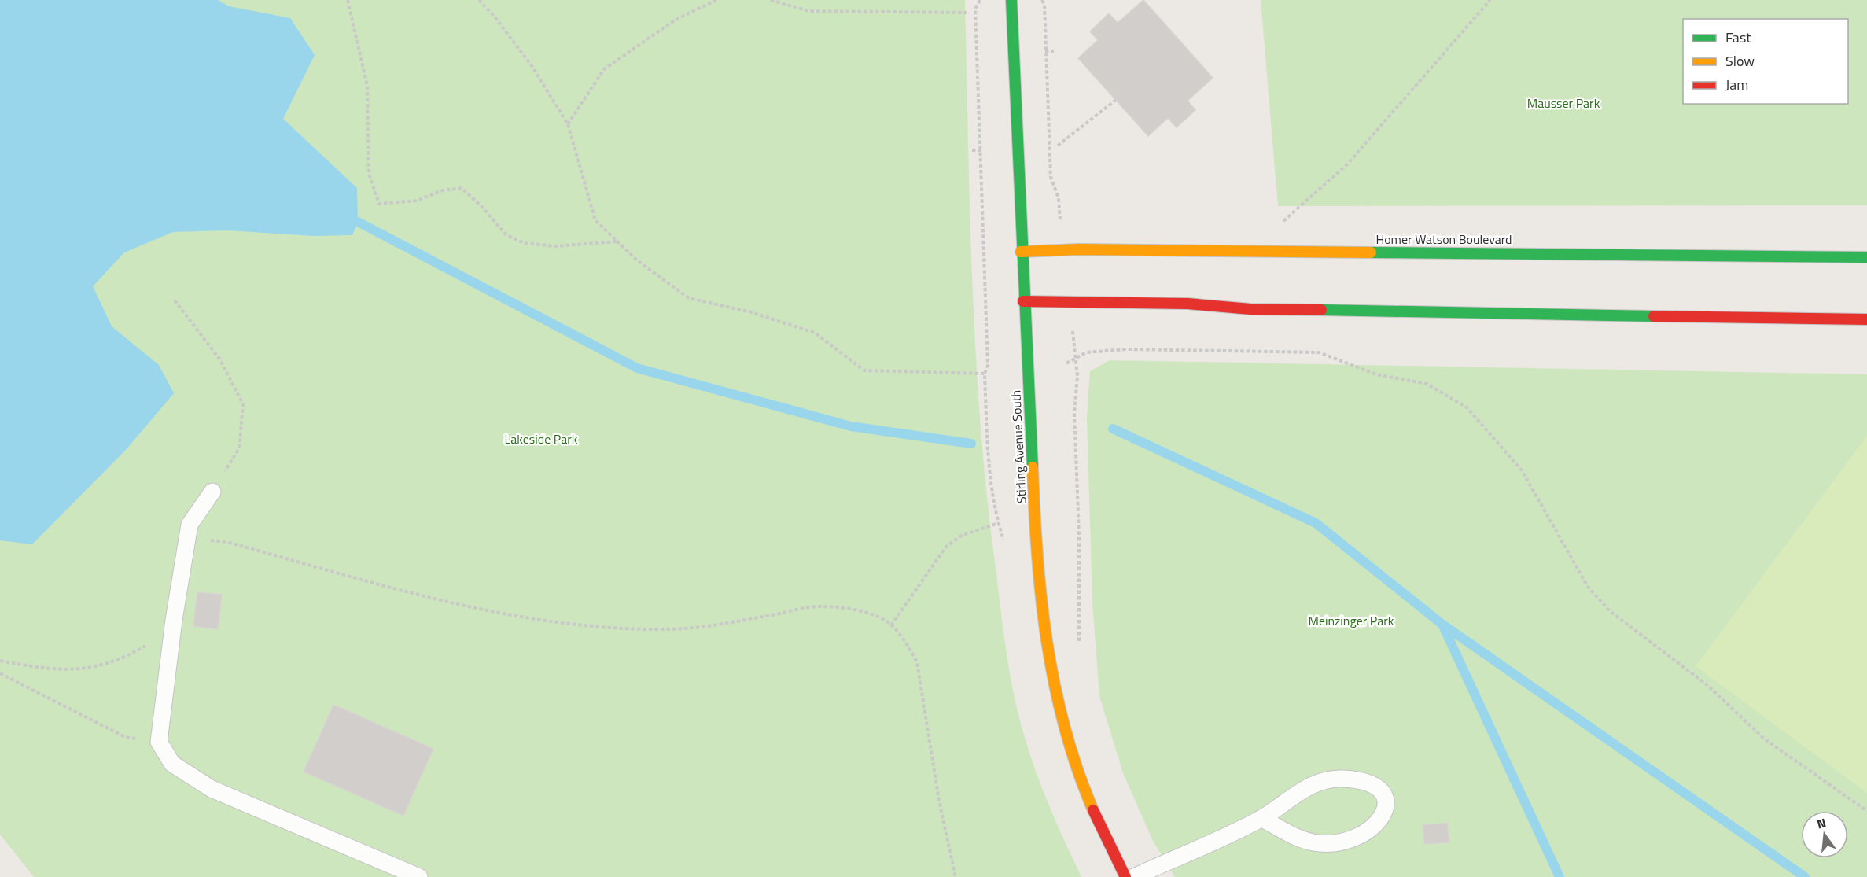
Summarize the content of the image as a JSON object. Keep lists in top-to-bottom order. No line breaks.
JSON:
{"streets":{"main road":["Homer Watson Boulevard","Stirling Avenue South"]},"crossings":[["Homer Watson Boulevard","Stirling Avenue South"]],"parks":["Mausser Park","Lakeside Park","Meinzinger Park"],"legend":["Fast","Slow","Jam"],"north":"top"}
